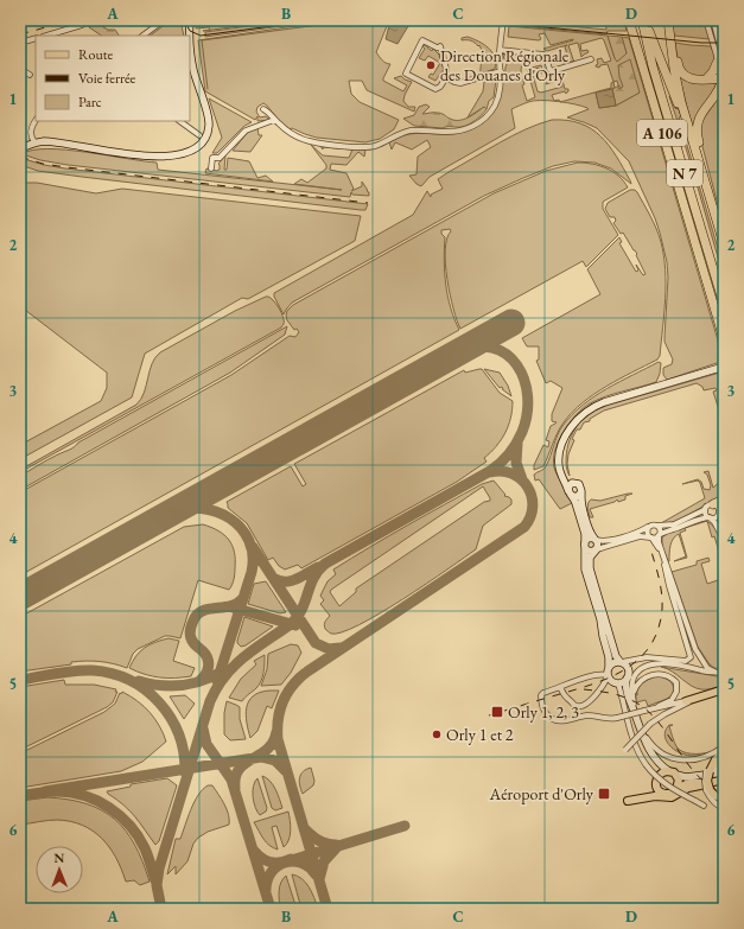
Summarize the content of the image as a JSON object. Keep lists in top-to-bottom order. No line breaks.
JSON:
{"streets":{"highway":["A 106","N 7"]},"places":{"other":["Direction Régionale des Douanes d'Orly","Orly 1 et 2"],"transit":["Orly 1, 2, 3","Aéroport d'Orly"]},"legend":["Route","Voie ferrée","Parc"],"north":"top","grid":{"columns":["A","B","C","D"],"rows":["1","2","3","4","5","6"]}}
